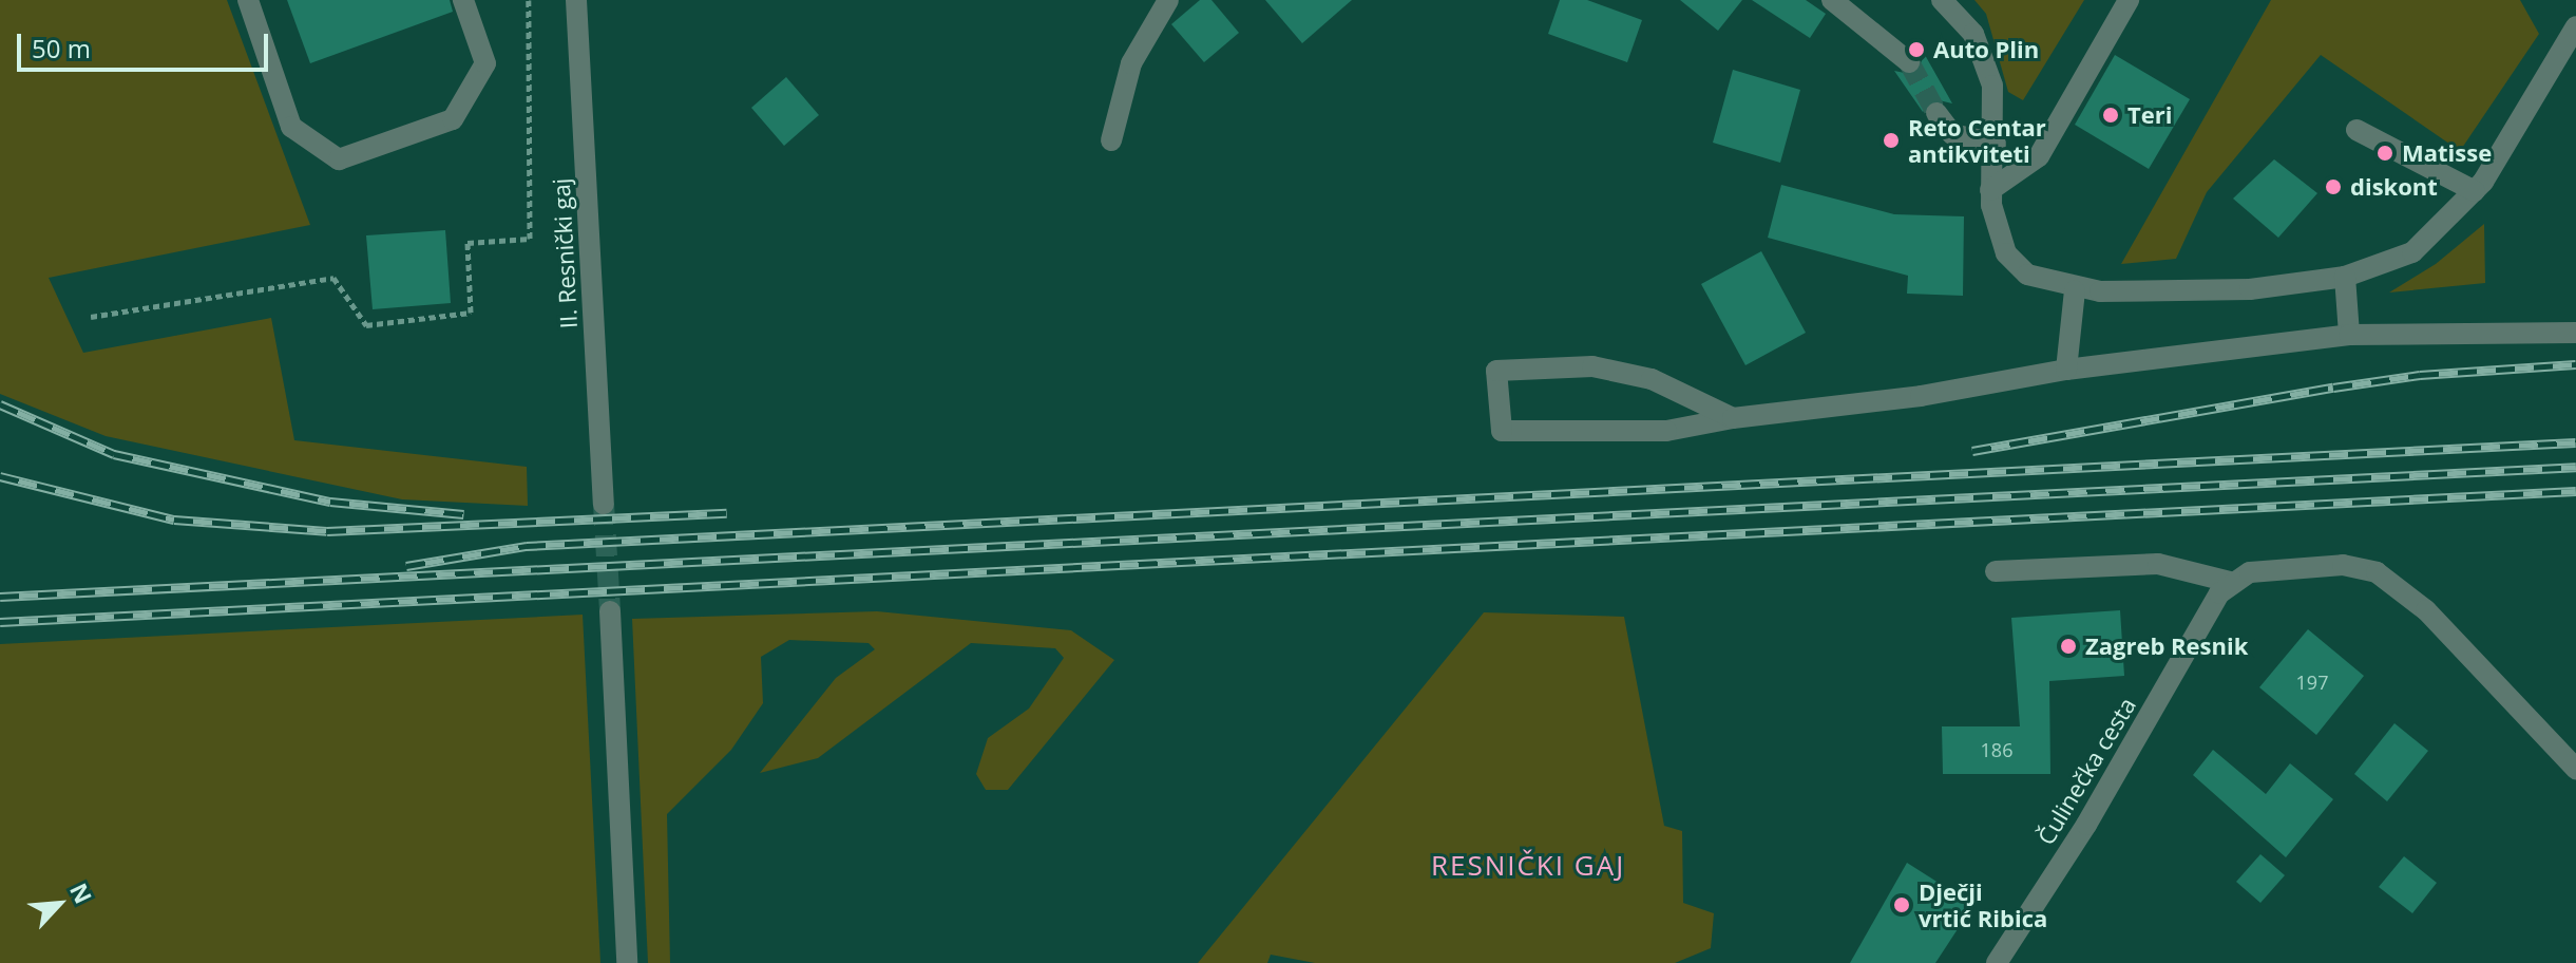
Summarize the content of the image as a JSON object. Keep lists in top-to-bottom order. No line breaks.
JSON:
{"streets":{"street":["II. Resnički gaj","Čulinečka cesta"]},"districts":["RESNIČKI GAJ"],"places":["Auto Plin","Teri","Reto Centar antikviteti","Matisse","diskont","Zagreb Resnik","Dječji vrtić Ribica"],"house_numbers":["197","186"],"scale_bar":"50 m","north":"top right"}
